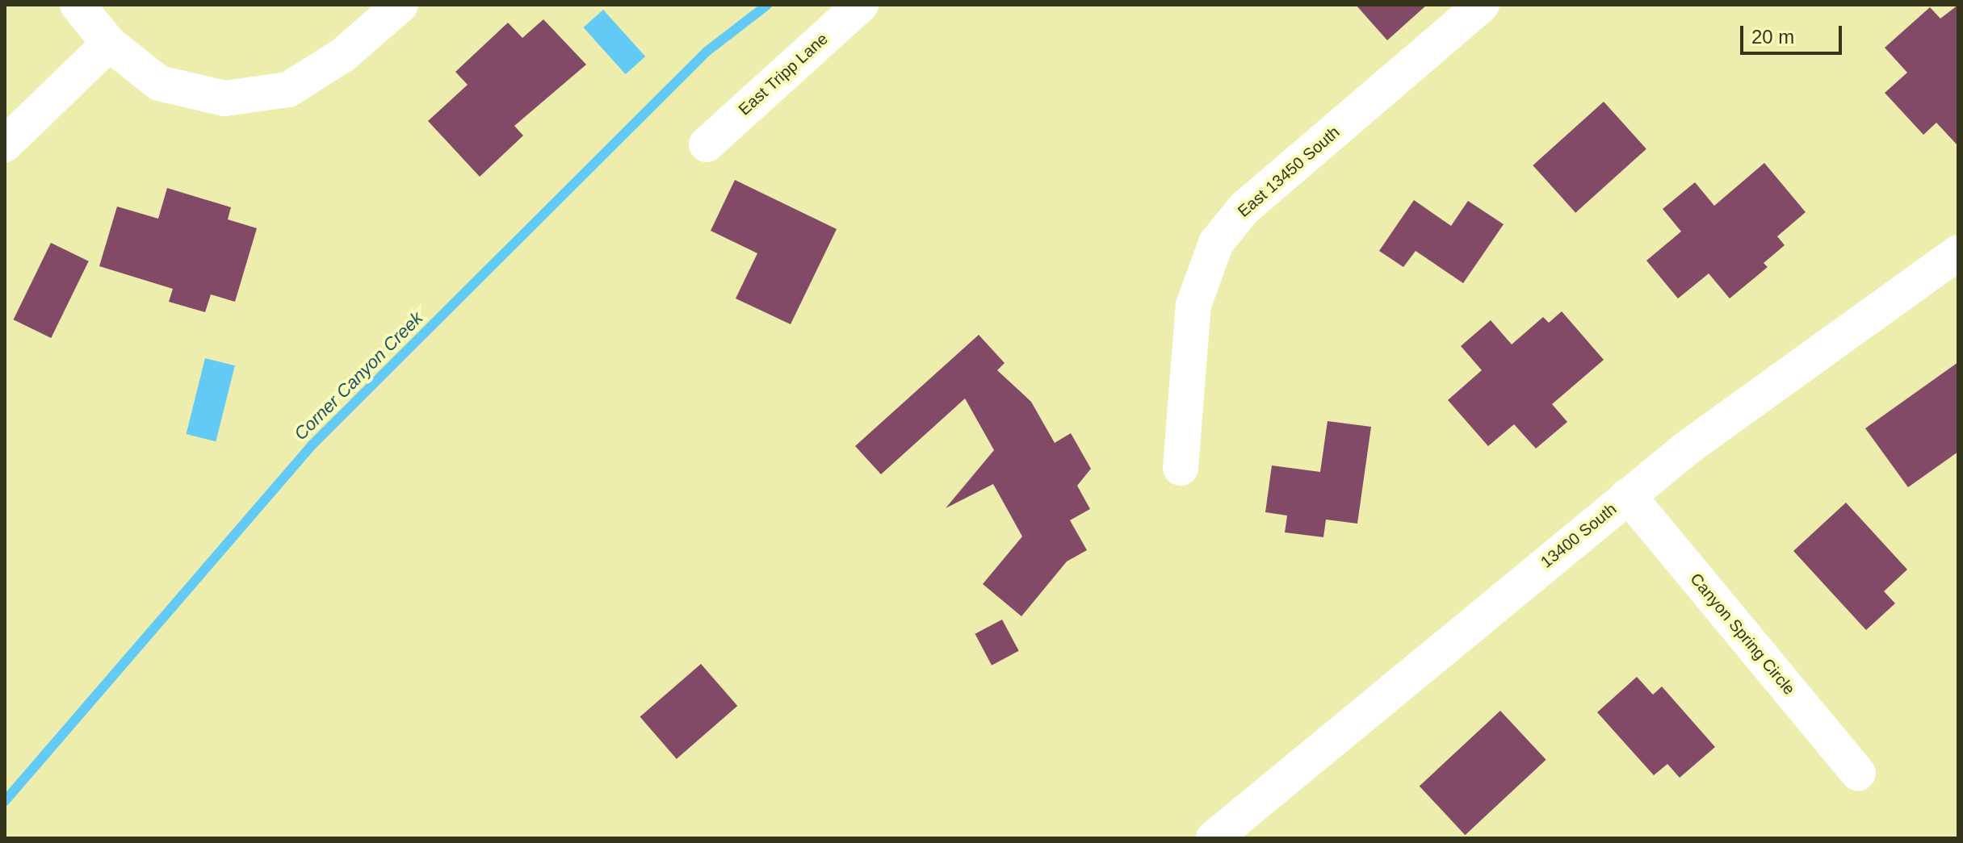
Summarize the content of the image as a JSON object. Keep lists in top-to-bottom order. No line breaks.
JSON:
{"streets":{"street":["East Tripp Lane","East 13450 South","13400 South","Canyon Spring Circle"]},"crossings":[["13400 South","Canyon Spring Circle"]],"water":["Corner Canyon Creek"],"scale_bar":"20 m"}
